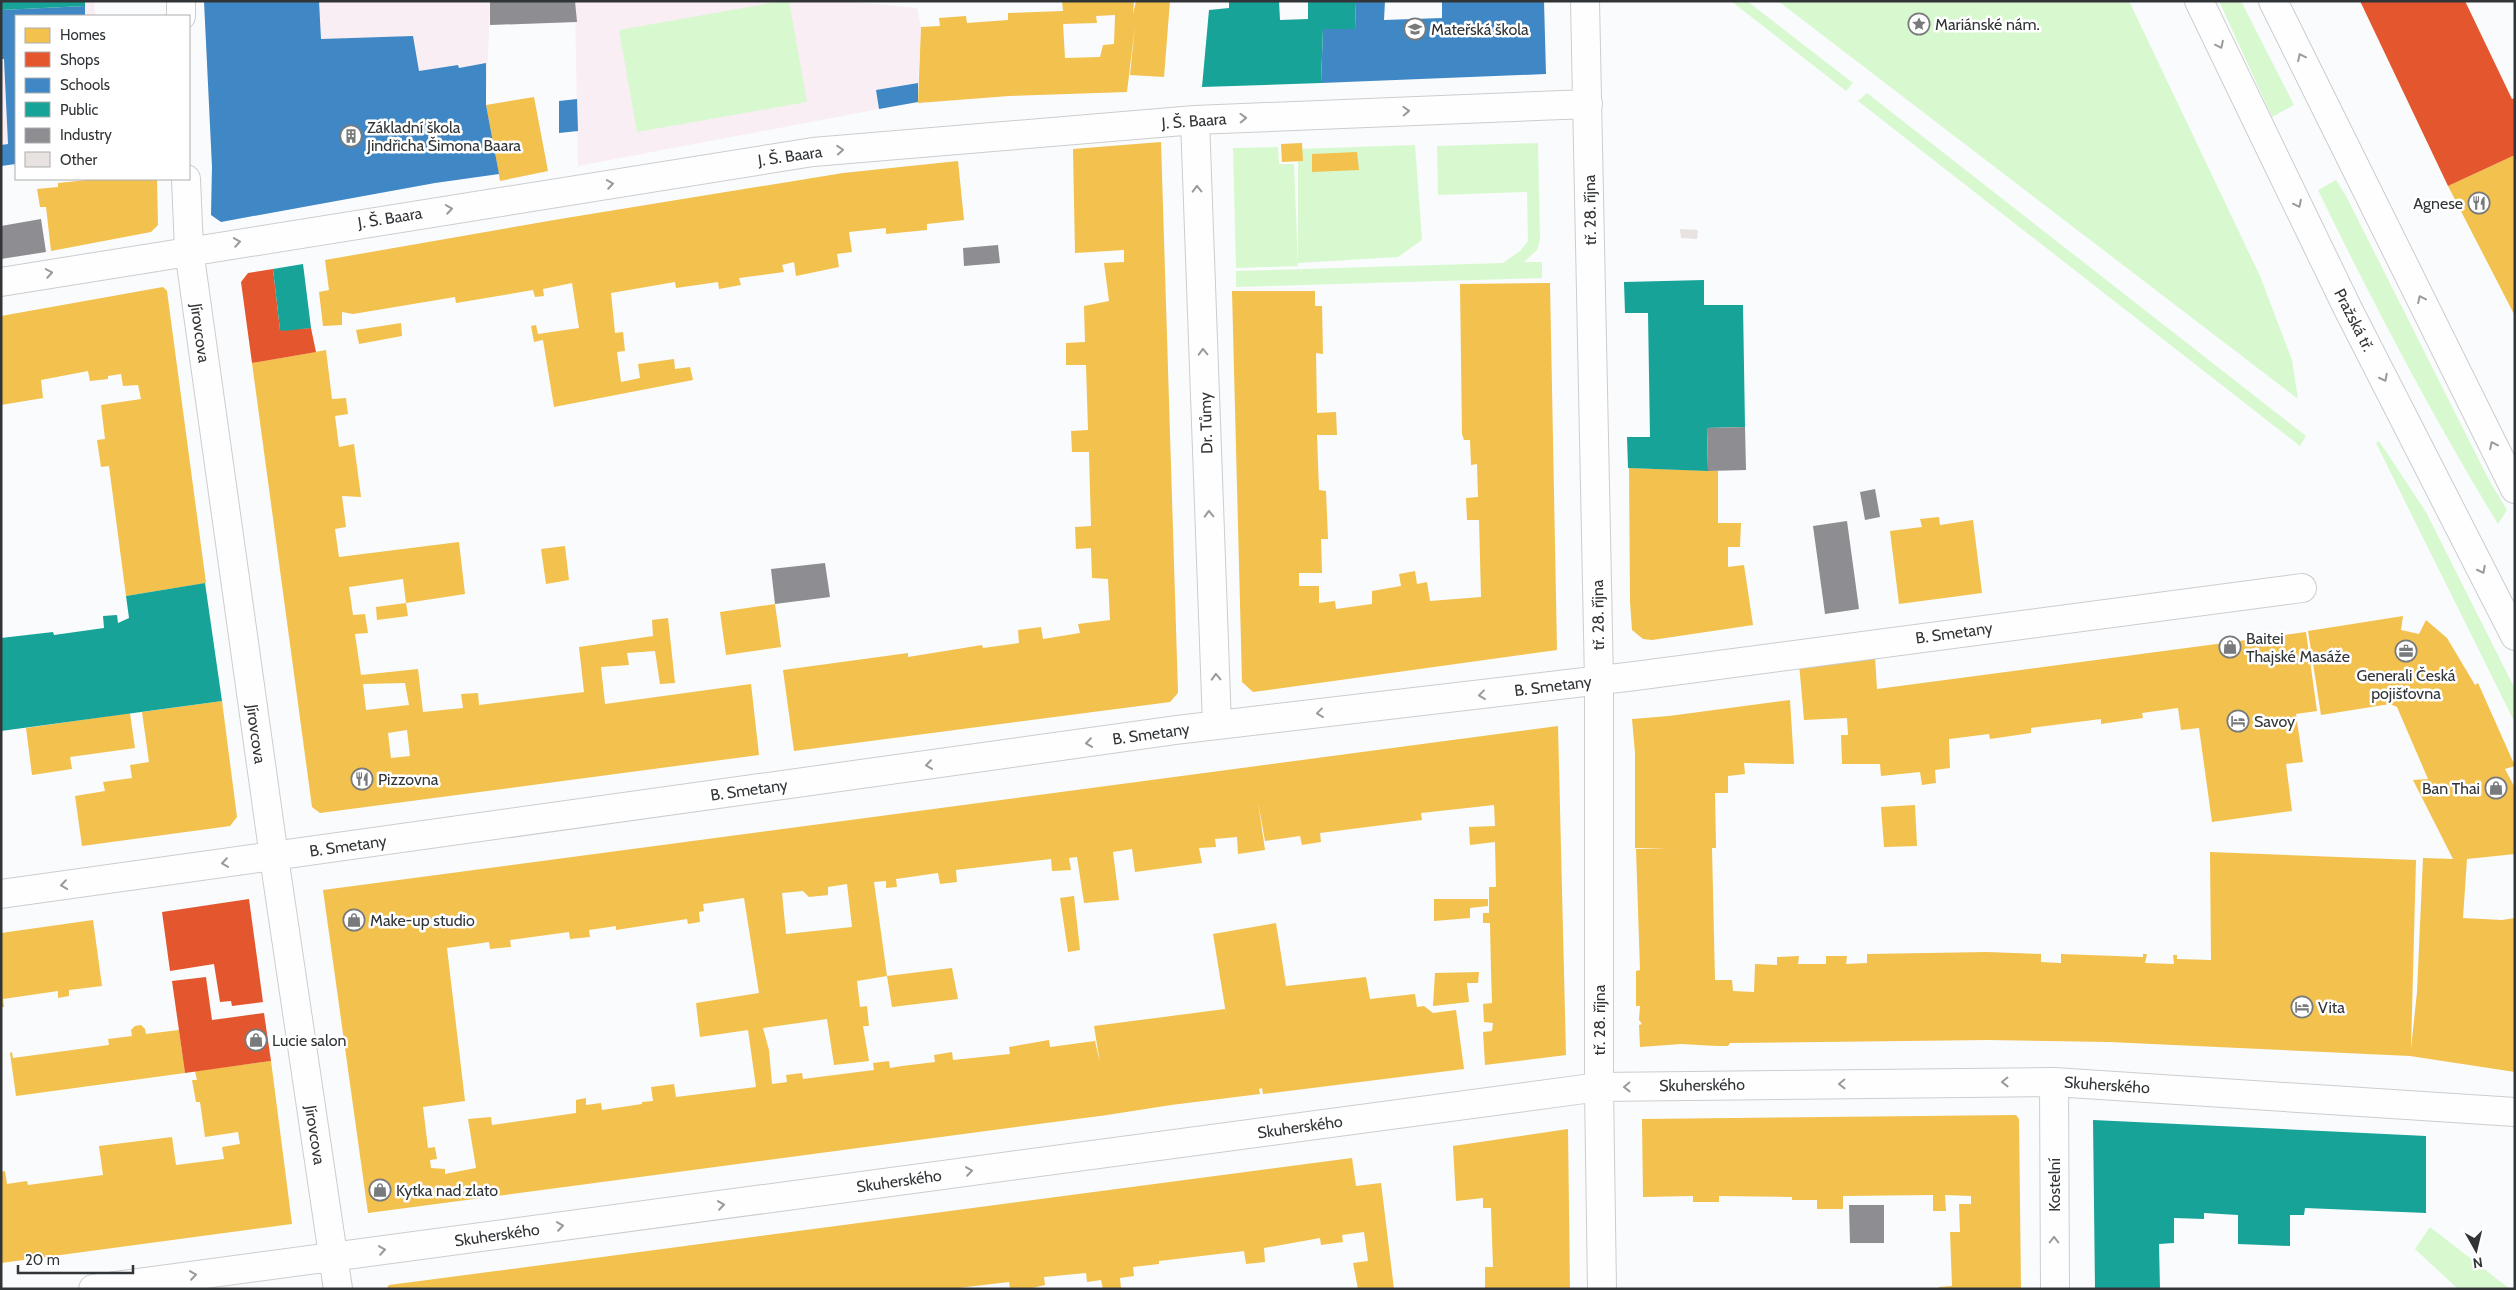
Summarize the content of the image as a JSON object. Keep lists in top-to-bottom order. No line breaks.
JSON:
{"streets":{"street":["J. Š. Baara","tř. 28. října","Pražská tř.","Jírovcova","Dr. Tůmy","B. Smetany","Skuherského","Kostelní"]},"crossings":[["J. Š. Baara","tř. 28. října"],["J. Š. Baara","Jírovcova"],["J. Š. Baara","Dr. Tůmy"],["tř. 28. října","B. Smetany"],["tř. 28. října","Skuherského"],["Jírovcova","B. Smetany"],["Jírovcova","Skuherského"],["Dr. Tůmy","B. Smetany"],["Skuherského","Kostelní"]],"one_way":["J. Š. Baara","Dr. Tůmy","B. Smetany","Kostelní"],"places":{"place":["Mariánské nám."],"school or university":["Mateřská škola"],"building":["Základní škola Jindřicha Šimona Baara"],"restaurant":["Agnese","Pizzovna"],"shop":["Baitei Thajské Masáže","Ban Thai","Make-up studio","Lucie salon","Kytka nad zlato"],"office":["Generali Česká pojišťovna"],"hotel":["Savoy","Vita"]},"legend":["Homes","Shops","Schools","Public","Industry","Other"],"scale_bar":"20 m","north":"bottom"}
